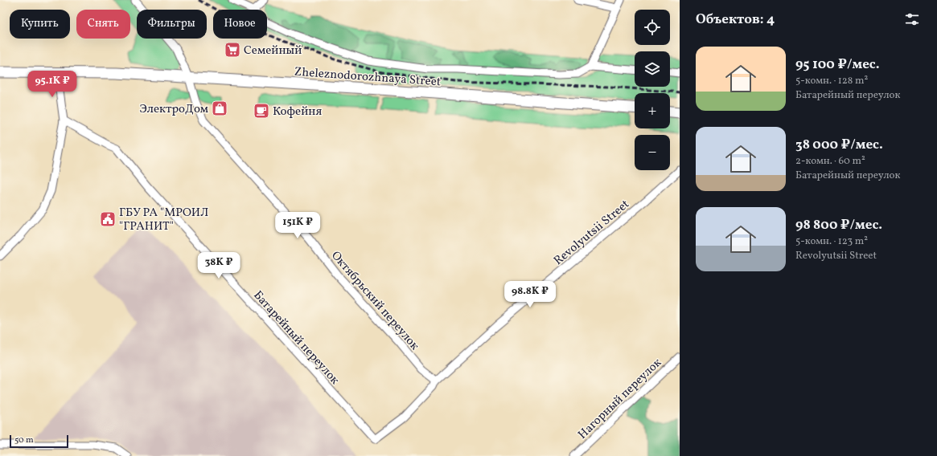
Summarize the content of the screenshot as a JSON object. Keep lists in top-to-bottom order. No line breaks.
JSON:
{"streets":{"main road":["Zheleznodorozhnaya Street"],"street":["Revolyutsii Street","Октябрьский переулок","Батарейный переулок","Нагорный переулок"]},"crossings":[["Zheleznodorozhnaya Street","Октябрьский переулок"],["Revolyutsii Street","Октябрьский переулок"],["Revolyutsii Street","Батарейный переулок"]],"places":{"supermarket":["Семейный"],"shop":["ЭлектроДом"],"cafe":["Кофейня"],"public building":["ГБУ РА \"МРОИЛ \"ГРАНИТ\""]},"scale_bar":"50 m","page":{"heading":"Объектов: 4","map_buttons":["+","−"],"chip":["Купить","Снять","Фильтры","Новое"],"list":[{"name":"95 100 ₽/мес.","note":"5-комн. · 128 m² · Батарейный переулок"},{"name":"38 000 ₽/мес.","note":"2-комн. · 60 m² · Батарейный переулок"},{"name":"98 800 ₽/мес.","note":"5-комн. · 123 m² · Revolyutsii Street"}],"price":["95.1K ₽","151K ₽","38K ₽","98.8K ₽"],"scale":"50 m"}}
